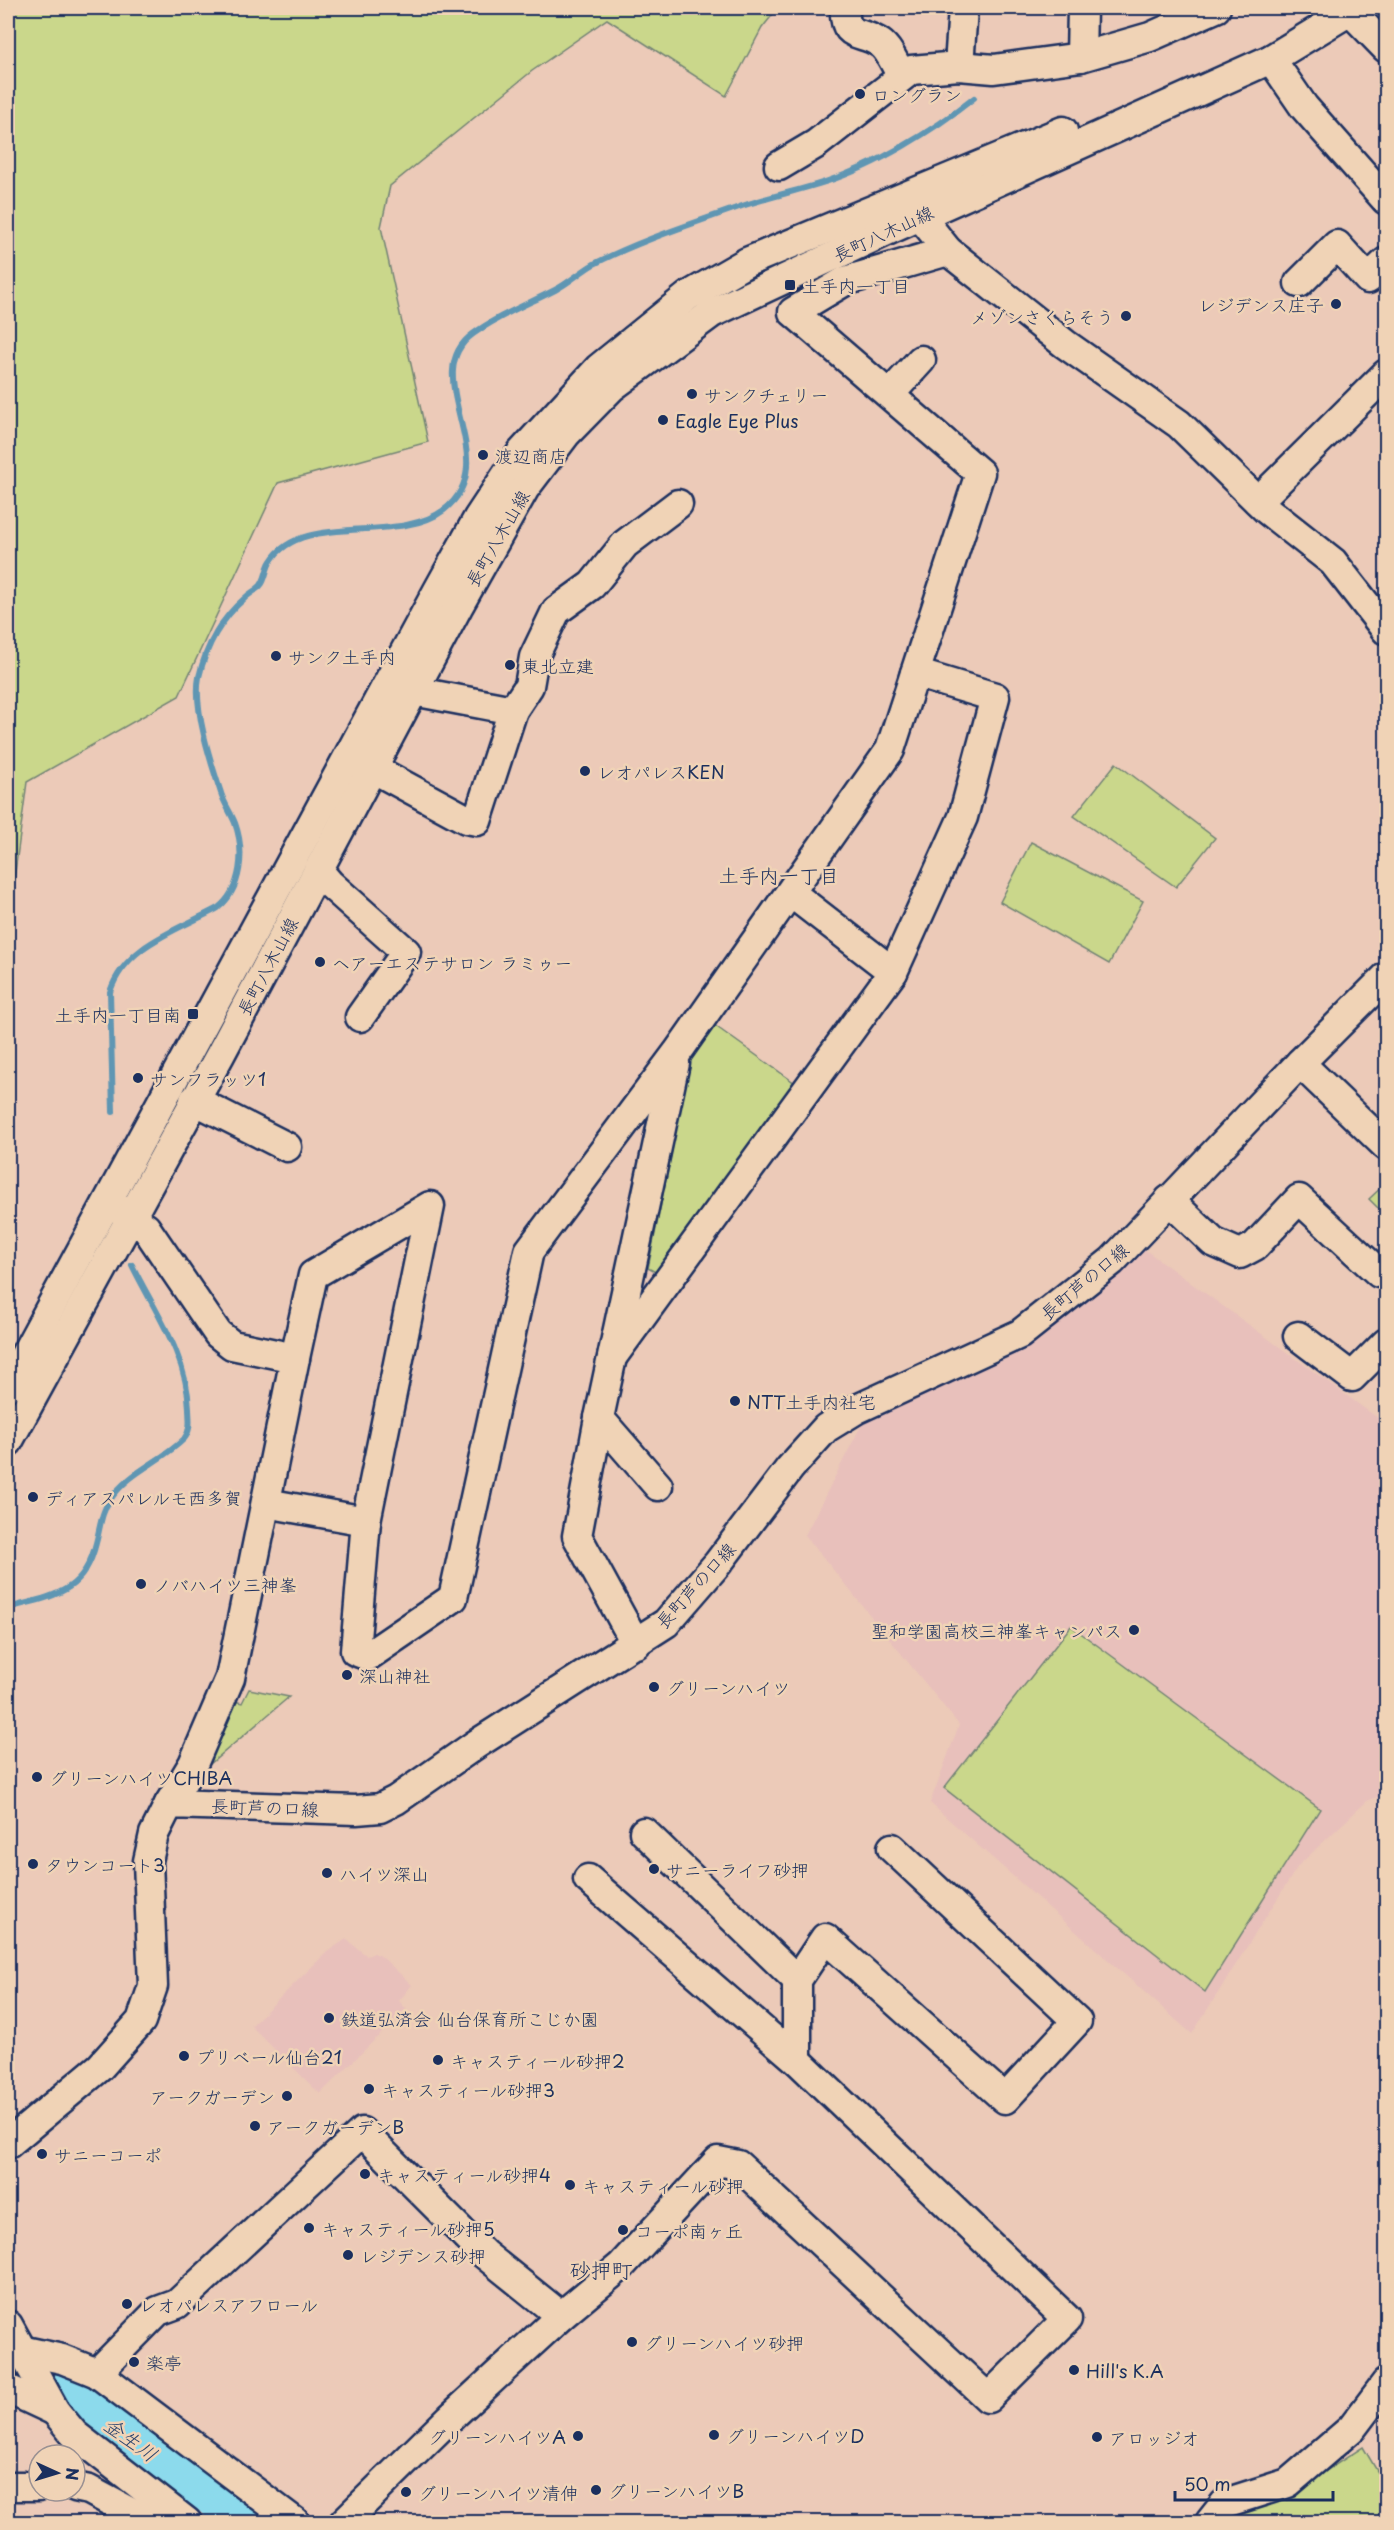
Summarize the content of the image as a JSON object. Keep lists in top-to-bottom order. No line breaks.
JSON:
{"streets":{"street":["長町八木山線","長町芦の口線"]},"districts":["土手内一丁目","砂押町"],"water":["金生川"],"places":{"other":["ロングラン","レジデンス庄子","メゾンさくらそう","サンクチェリー","Eagle Eye Plus","渡辺商店","サンク土手内","東北立建","レオパレスKEN","ヘアーエステサロン ラミゥー","サンフラッツ1","NTT土手内社宅","ディアスパレルモ西多賀","ノバハイツ三神峯","聖和学園高校三神峯キャンパス","深山神社","グリーンハイツ","グリーンハイツCHIBA","タウンコート3","サニーライフ砂押","ハイツ深山","鉄道弘済会 仙台保育所こじか園","プリベール仙台21","キャスティール砂押2","キャスティール砂押3","アークガーデン","アークガーデンB","サニーコーポ","キャスティール砂押4","キャスティール砂押","キャスティール砂押5","コーポ南ヶ丘","レジデンス砂押","レオパレスアフロール","グリーンハイツ砂押","楽亭","Hill's K.A","グリーンハイツD","グリーンハイツA","アロッジオ","グリーンハイツB","グリーンハイツ清伸"],"transit":["土手内一丁目","土手内一丁目南"]},"scale_bar":"50 m","north":"right"}
